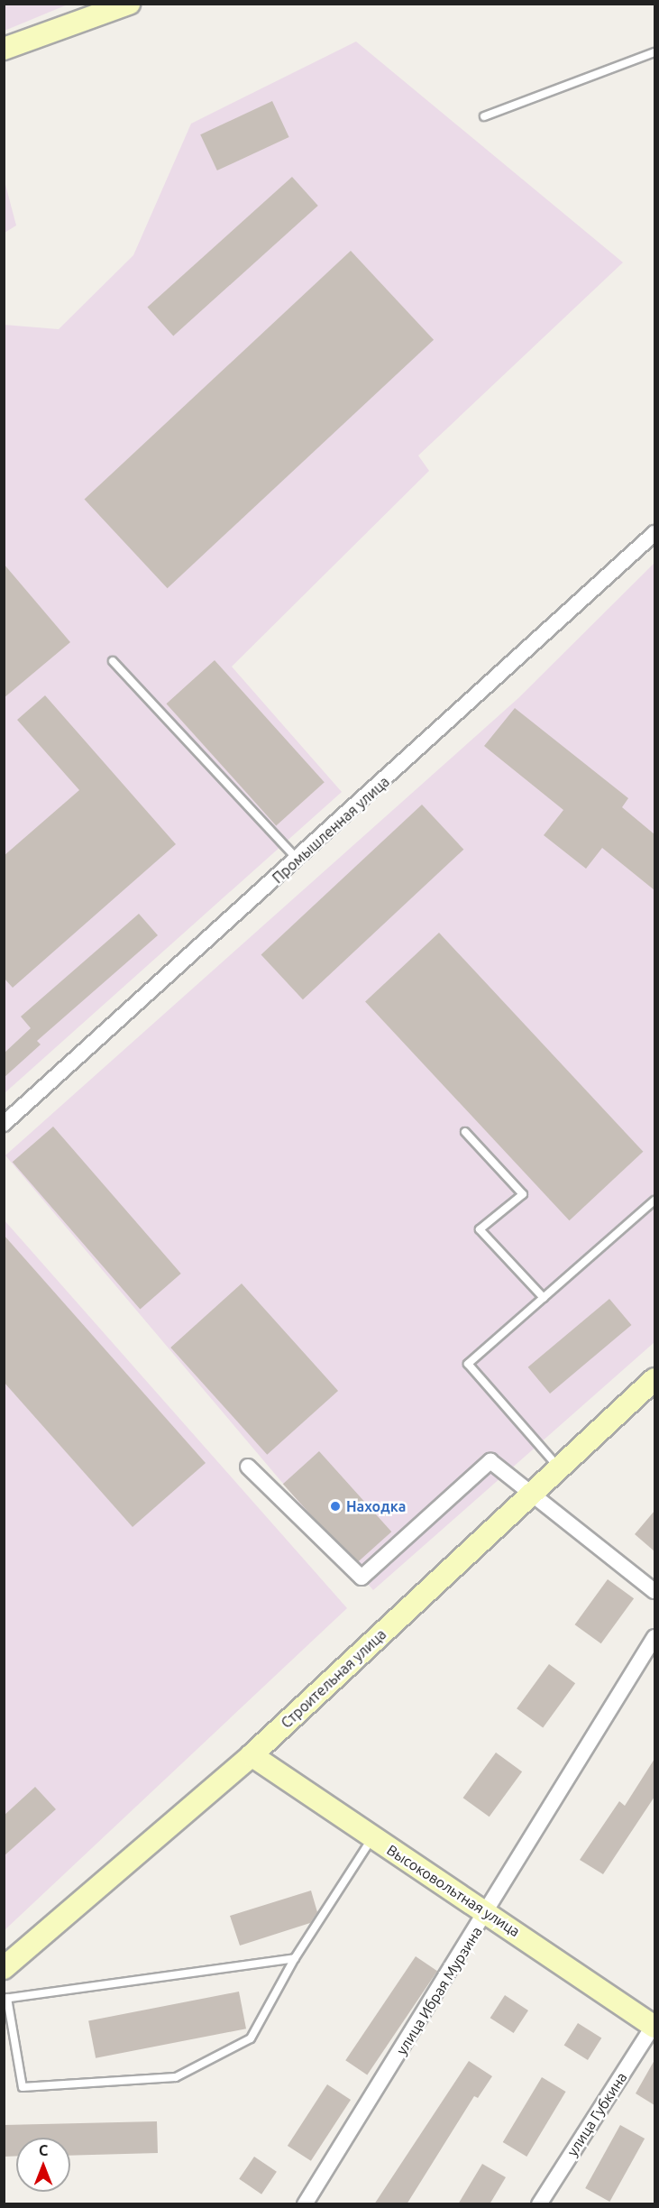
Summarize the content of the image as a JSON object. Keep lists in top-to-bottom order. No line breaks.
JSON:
{"streets":{"main road":["Строительная улица","Высоковольтная улица"],"street":["Промышленная улица","улица Ибрая Мурзина","улица Губкина"]},"crossings":[["Строительная улица","Высоковольтная улица"],["Высоковольтная улица","улица Ибрая Мурзина"],["Высоковольтная улица","улица Губкина"]],"places":["Находка"],"north":"top"}
